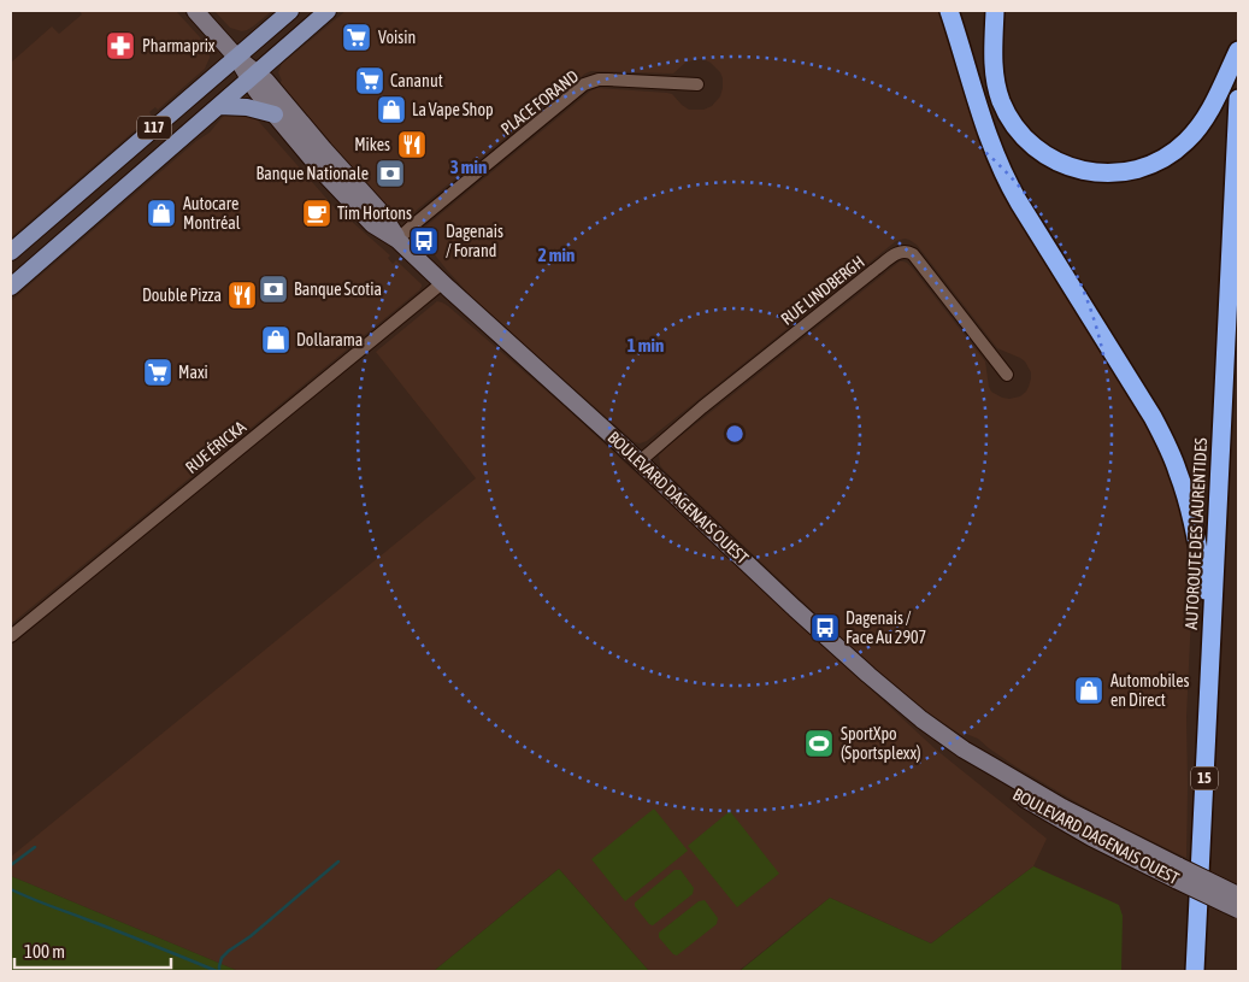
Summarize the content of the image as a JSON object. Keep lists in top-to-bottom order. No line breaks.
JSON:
{"streets":{"highway":["AUTOROUTE DES LAURENTIDES","15"],"main road":["117","BOULEVARD DAGENAIS OUEST"],"street":["PLACE FORAND","RUE LINDBERGH","RUE ÉRICKA"]},"crossings":[["PLACE FORAND","BOULEVARD DAGENAIS OUEST"],["117","BOULEVARD DAGENAIS OUEST"],["RUE LINDBERGH","BOULEVARD DAGENAIS OUEST"],["RUE ÉRICKA","BOULEVARD DAGENAIS OUEST"]],"places":{"supermarket":["Voisin","Cananut","Maxi"],"pharmacy":["Pharmaprix"],"shop":["La Vape Shop","Autocare Montréal","Dollarama","Automobiles en Direct"],"restaurant":["Mikes","Double Pizza"],"bank":["Banque Nationale","Banque Scotia"],"cafe":["Tim Hortons"],"bus stop":["Dagenais / Forand","Dagenais / Face Au 2907"],"sports":["SportXpo (Sportsplexx)"]},"scale_bar":"100 m","rings":["3 min","2 min","1 min"]}
